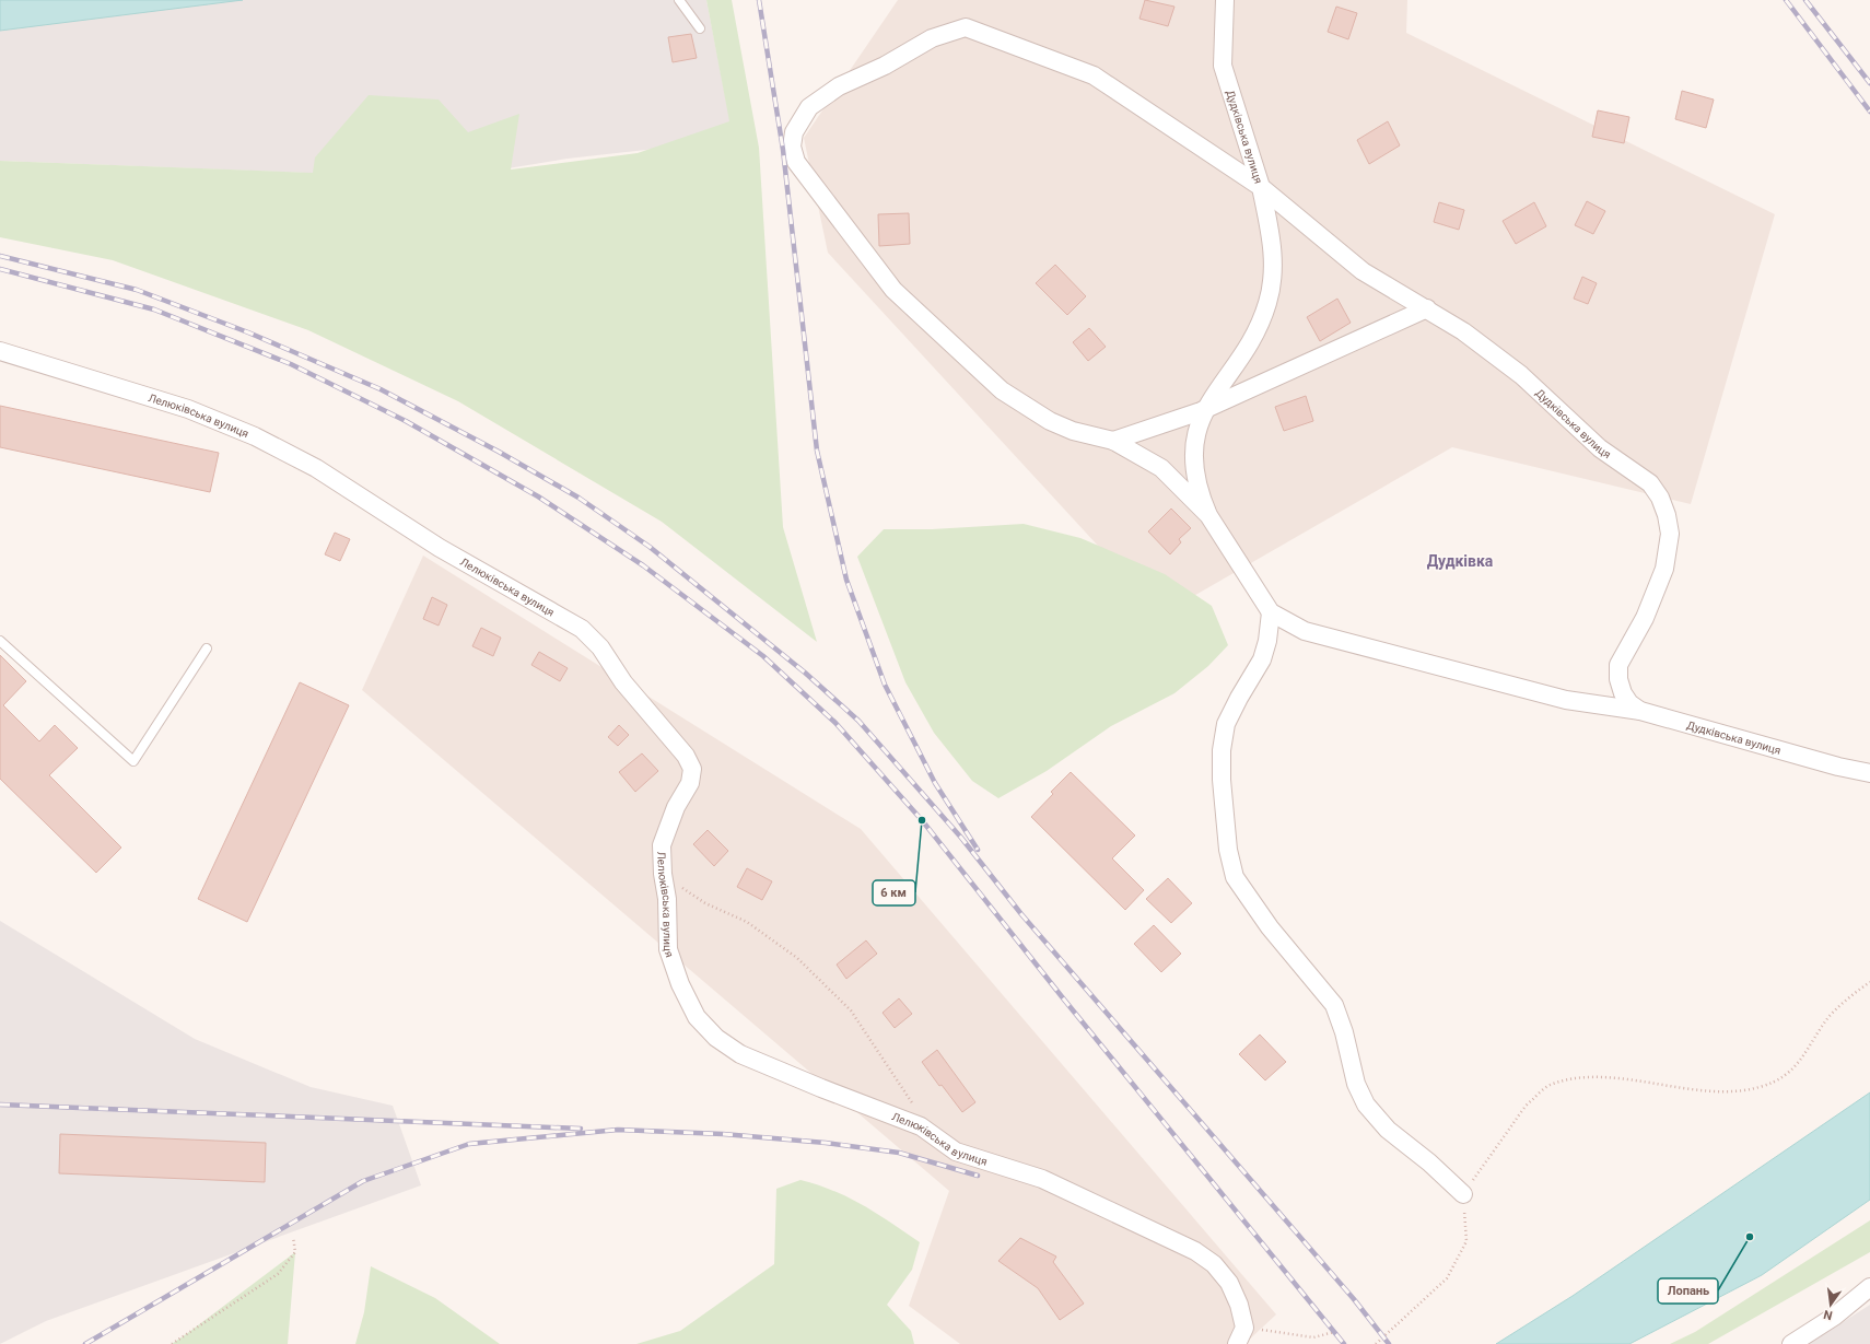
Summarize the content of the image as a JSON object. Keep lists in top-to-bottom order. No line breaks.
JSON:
{"streets":{"street":["Дудківська вулиця","Лелюківська вулиця"]},"districts":["Дудківка"],"places":["6 км","Лопань"],"north":"bottom"}
